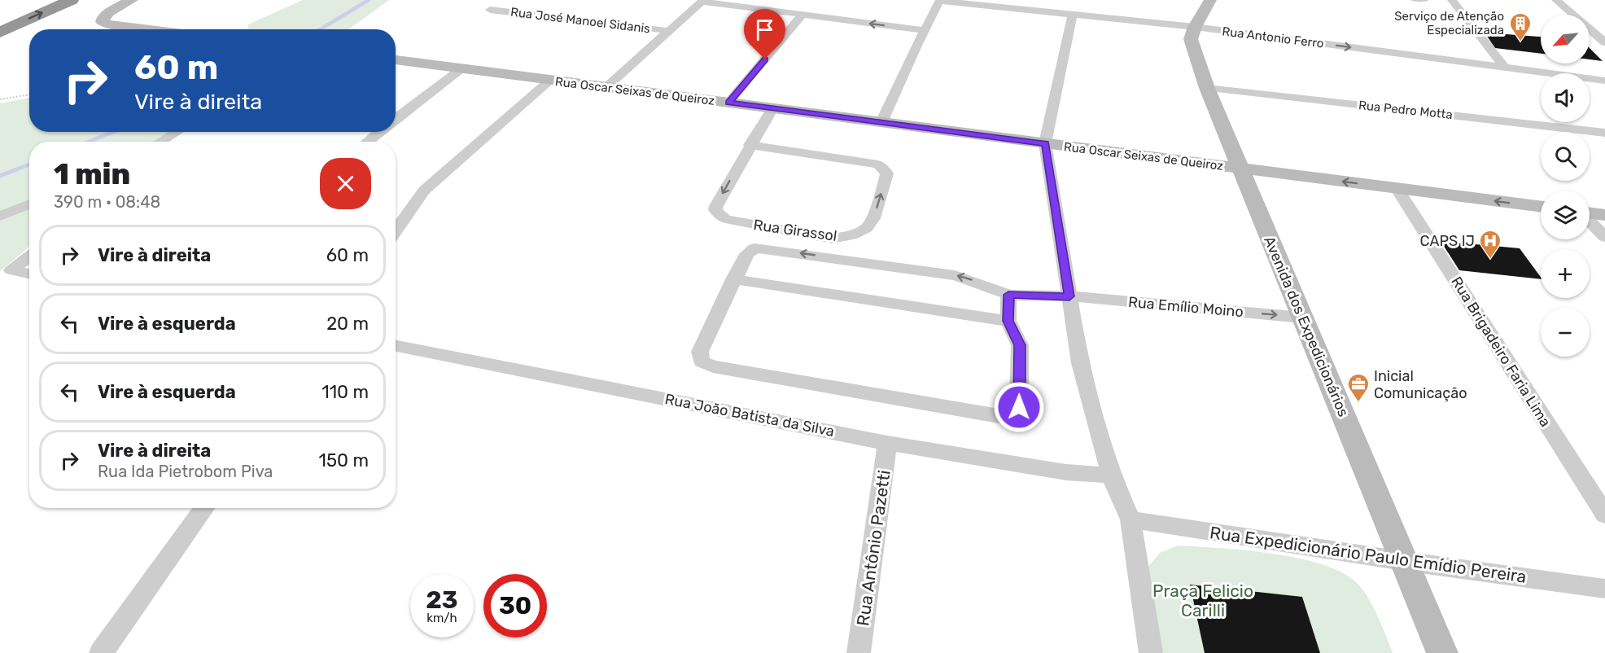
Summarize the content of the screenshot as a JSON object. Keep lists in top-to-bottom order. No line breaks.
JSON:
{"streets":{"street":["Rua José Manoel Sidanis","Rua Antonio Ferro","Rua Oscar Seixas de Queiroz","Rua Pedro Motta","Rua Girassol","Rua Emílio Moino","Avenida dos Expedicionários","Rua Brigadeiro Faria Lima","Rua João Batista da Silva","Rua Antônio Pazetti","Rua Expedicionário Paulo Emídio Pereira"]},"crossings":[["Rua Antonio Ferro","Avenida dos Expedicionários"],["Rua Oscar Seixas de Queiroz","Rua Girassol"],["Rua Oscar Seixas de Queiroz","Avenida dos Expedicionários"],["Rua Oscar Seixas de Queiroz","Rua Brigadeiro Faria Lima"],["Rua Pedro Motta","Avenida dos Expedicionários"],["Rua Emílio Moino","Avenida dos Expedicionários"],["Avenida dos Expedicionários","Rua Expedicionário Paulo Emídio Pereira"],["Rua João Batista da Silva","Rua Antônio Pazetti"]],"one_way":["Rua Antonio Ferro"],"parks":["Praça Felicio Carilli"],"places":{"building":["Serviço de Atenção Especializada"],"hospital":["CAPS IJ"],"office":["Inicial Comunicação"]},"north":"bottom left","page":{"map_buttons":["+","−"],"turn":["60 m","Vire à direita"],"heading":["1 min","390 m · 08:48"],"list":[{"name":"Vire à direita","value":"60 m"},{"name":"Vire à esquerda","value":"20 m"},{"name":"Vire à esquerda","value":"110 m"},{"name":"Vire à direita","note":"Rua Ida Pietrobom Piva","value":"150 m"}],"speed":"23 km/h","limit":"30"}}
